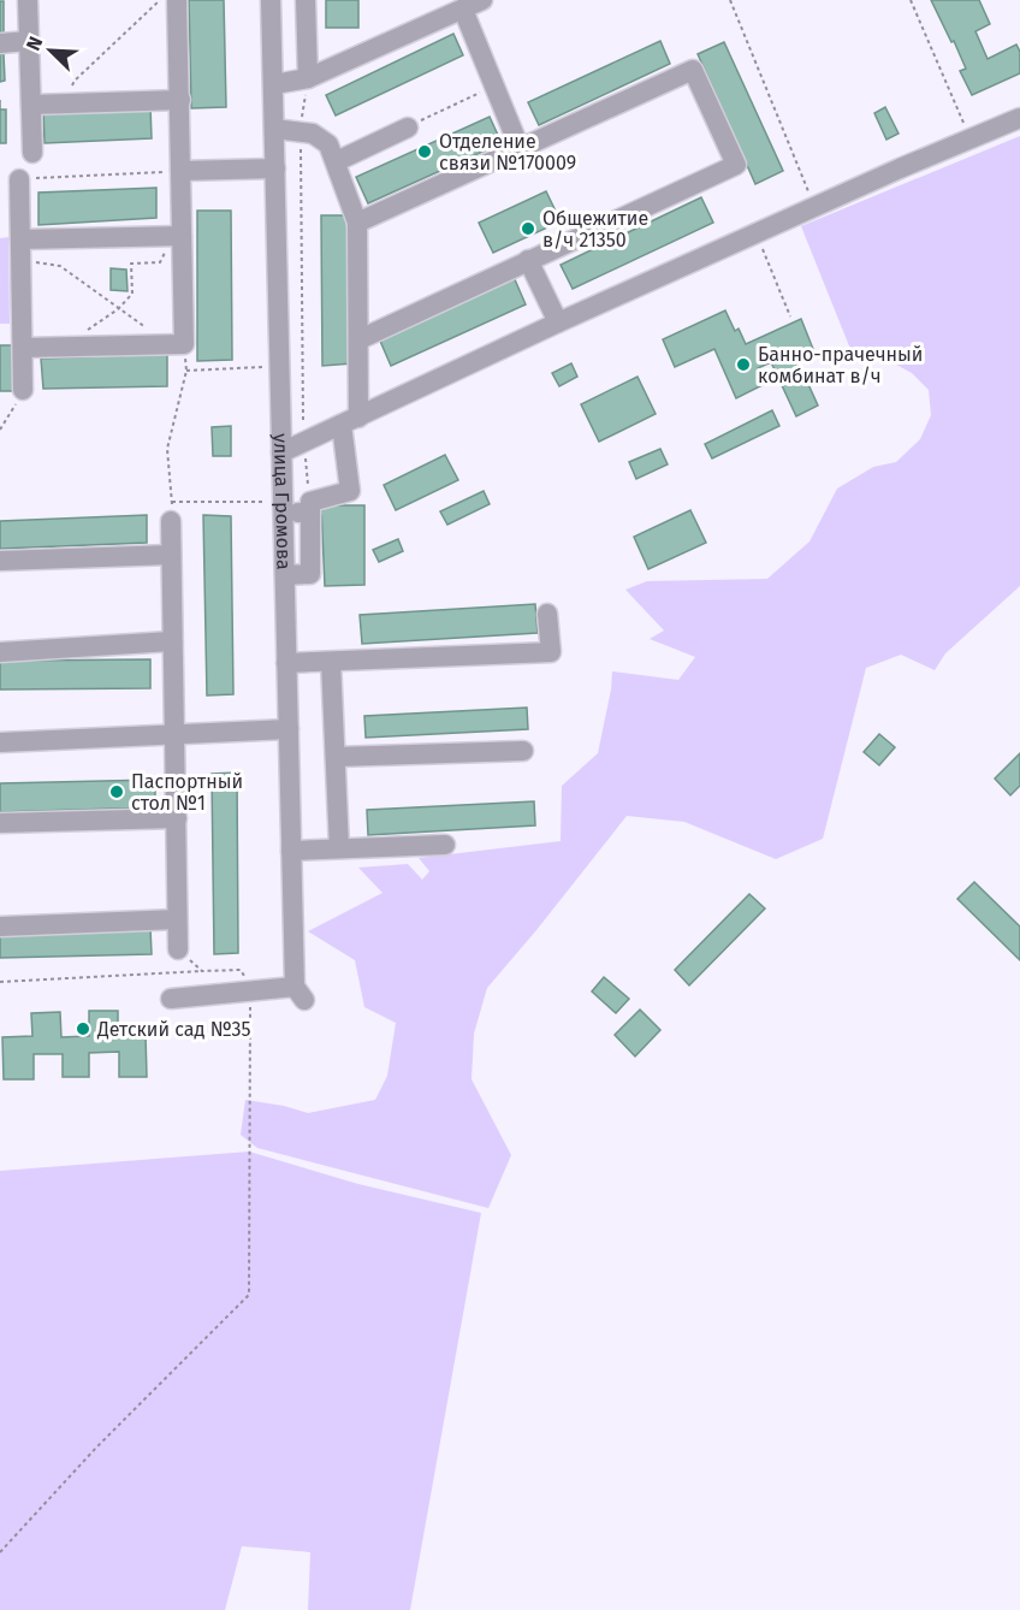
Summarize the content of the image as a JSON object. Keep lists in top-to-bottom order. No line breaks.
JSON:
{"streets":{"street":["улица Громова"]},"places":["Отделение связи №170009","Общежитие в/ч 21350","Банно-прачечный комбинат в/ч","Паспортный стол №1","Детский сад №35"],"north":"top left"}
